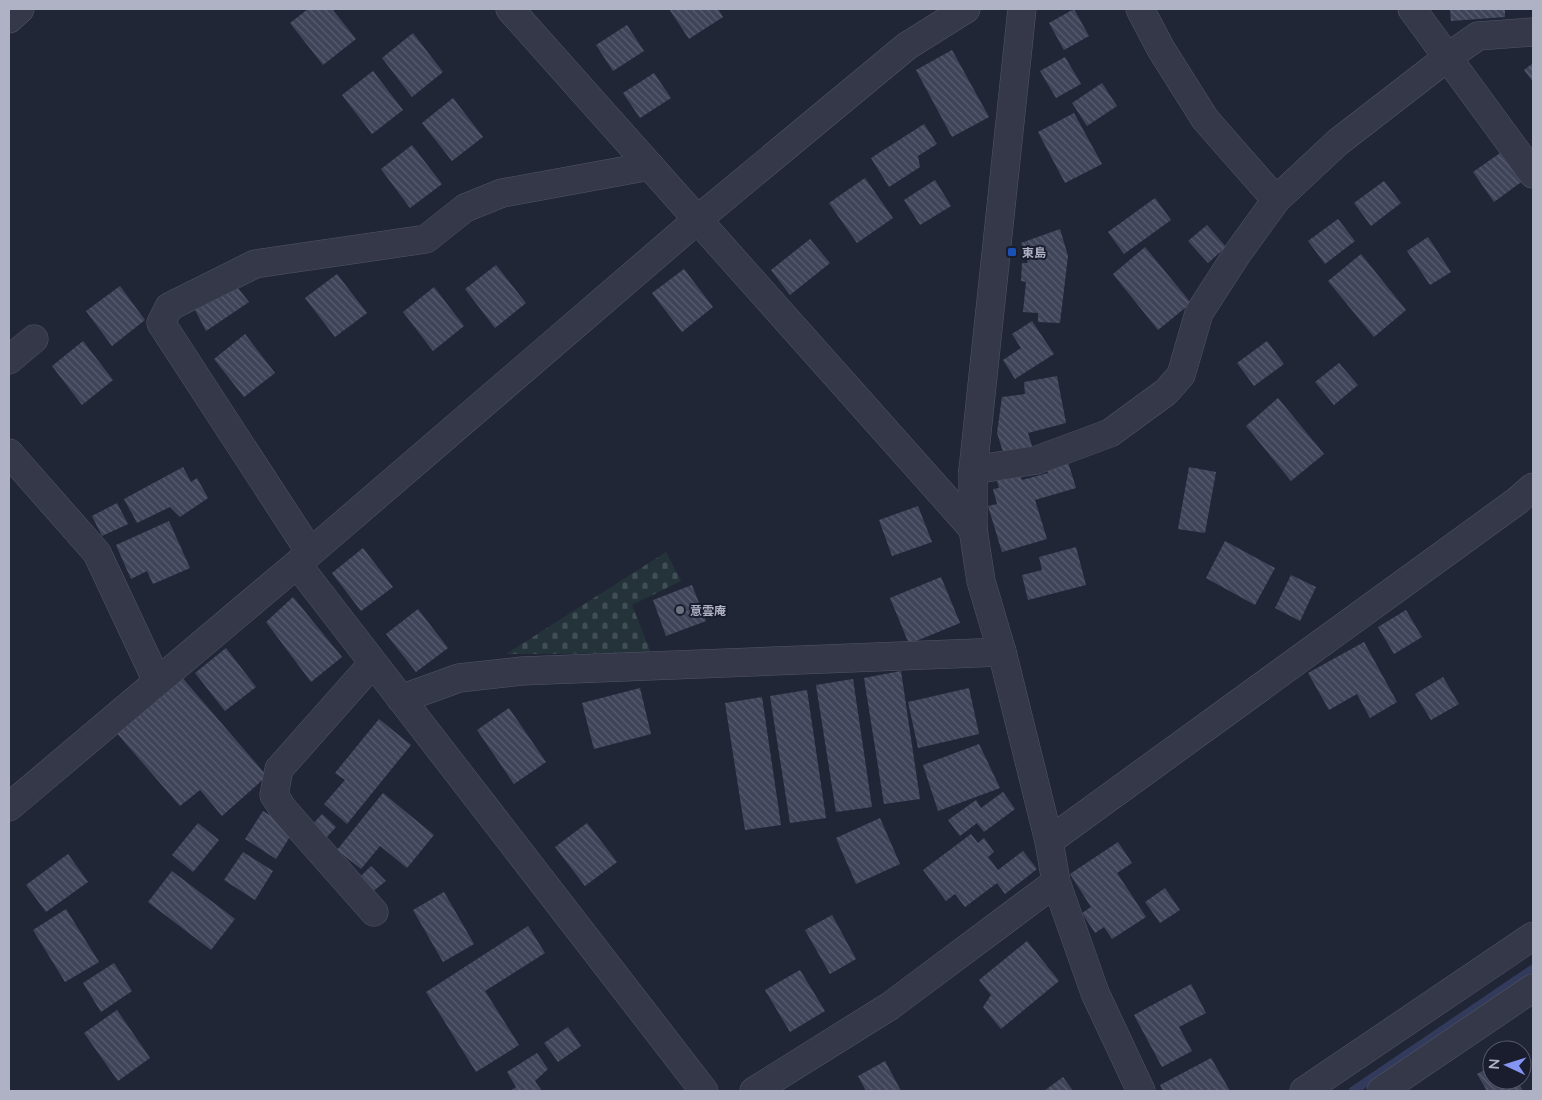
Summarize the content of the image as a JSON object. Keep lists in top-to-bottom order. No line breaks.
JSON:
{"places":{"transit":["東島"],"other":["意雲庵"]},"north":"left"}
